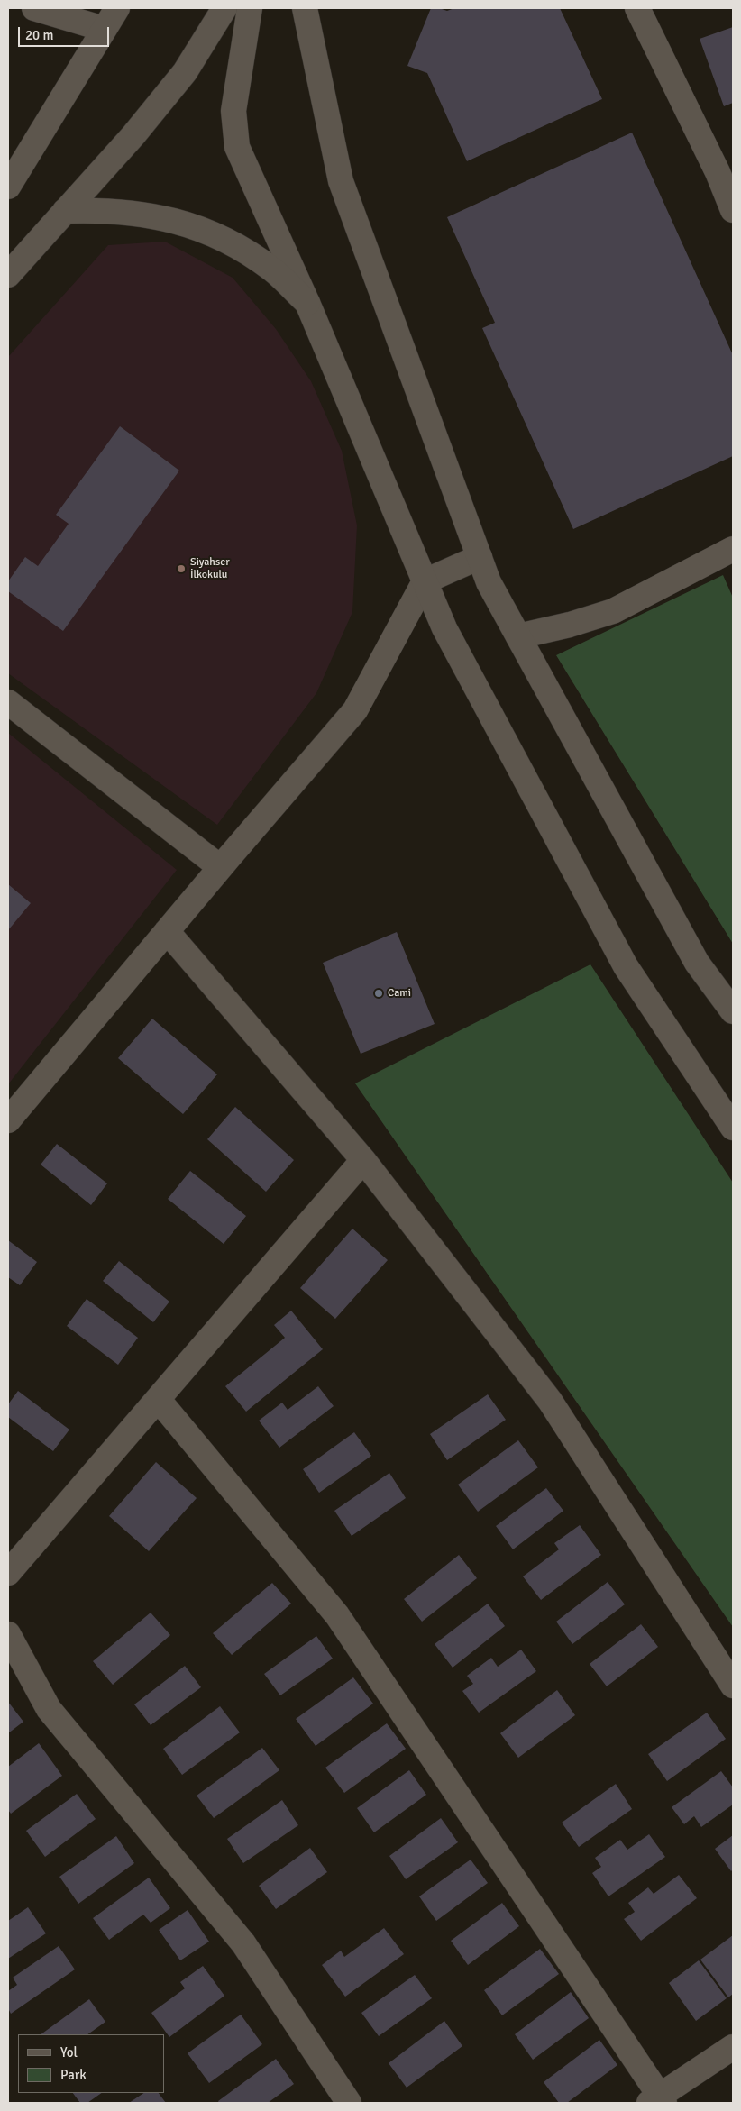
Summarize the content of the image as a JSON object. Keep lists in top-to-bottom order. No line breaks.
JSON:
{"places":["Siyahser İlkokulu","Cami"],"legend":["Yol","Park"],"scale_bar":"20 m"}
